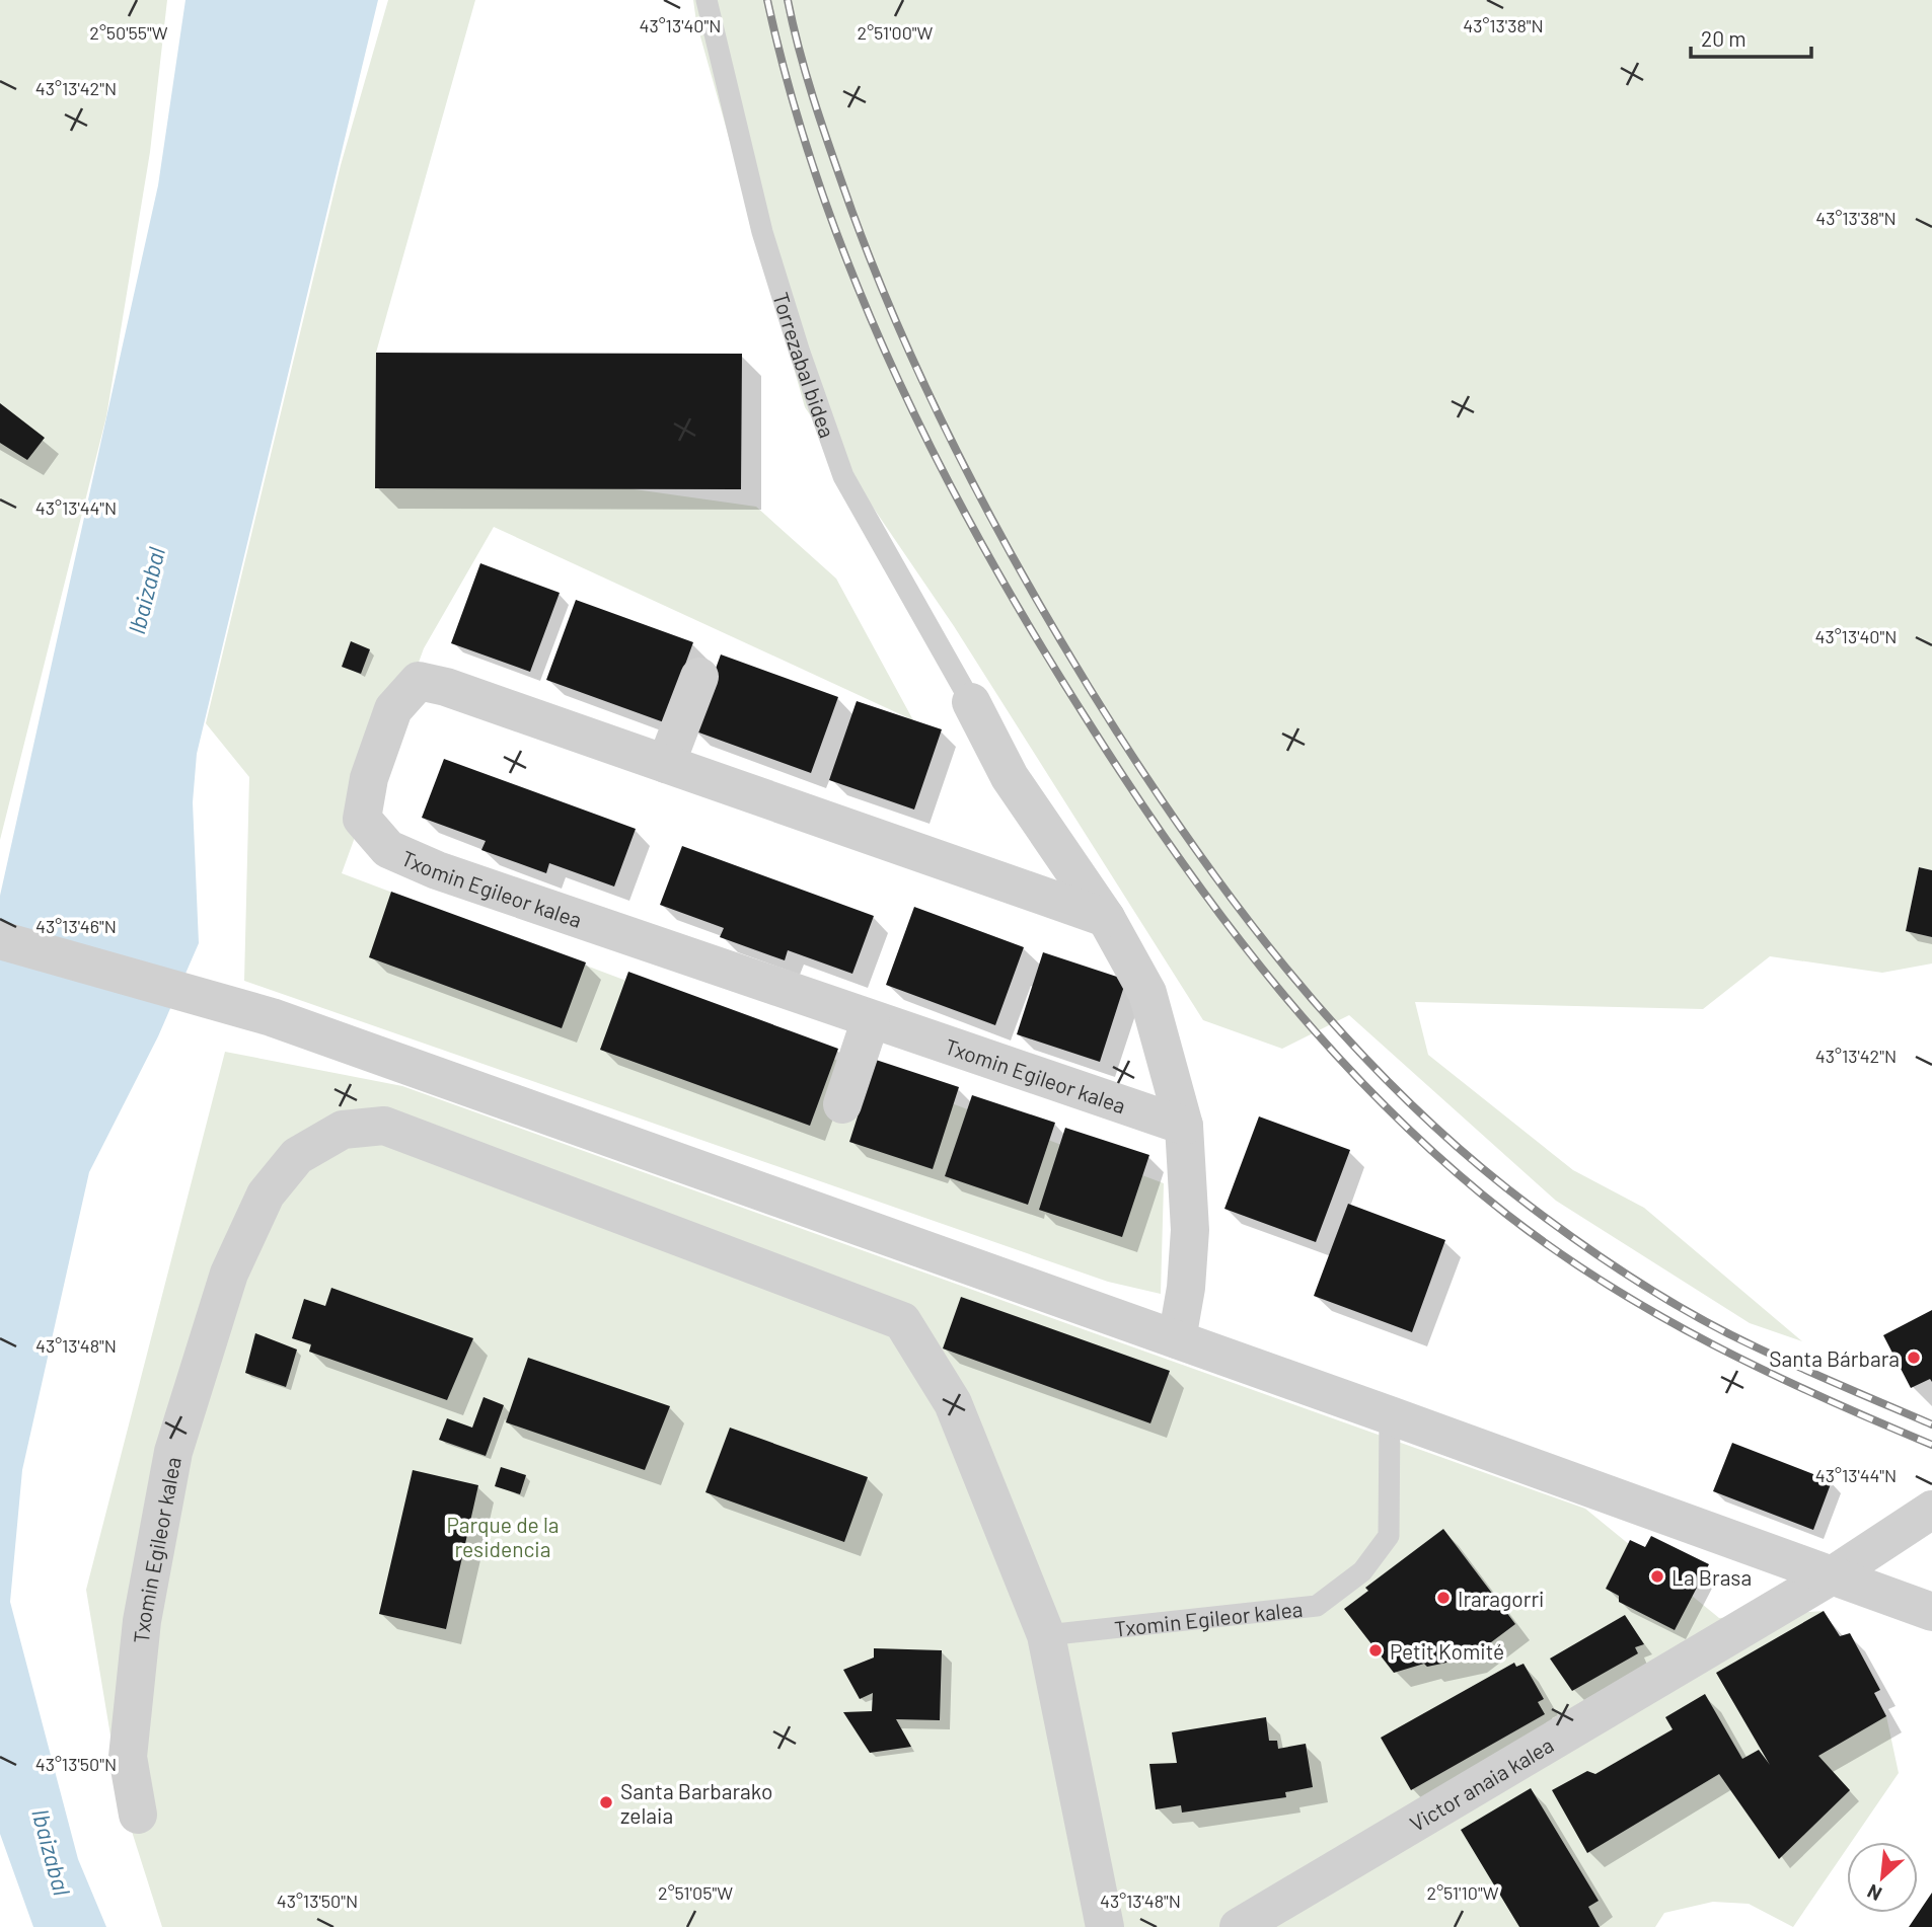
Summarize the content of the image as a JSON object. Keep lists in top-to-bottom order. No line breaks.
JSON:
{"streets":{"street":["Txomin Egileor kalea","Victor anaia kalea"],"lane":["Torrezabal bidea"]},"water":["Ibaizabal"],"parks":["Parque de la residencia"],"places":["Santa Bárbara","La Brasa","Iraragorri","Petit Komité","Santa Barbarako zelaia"],"scale_bar":"20 m","north":"bottom left","coordinates":["43°13'38\"N","43°13'40\"N","2°50'55\"W","2°51'00\"W","43°13'42\"N","43°13'44\"N","43°13'46\"N","43°13'48\"N","43°13'50\"N","2°51'05\"W","2°51'10\"W"]}
